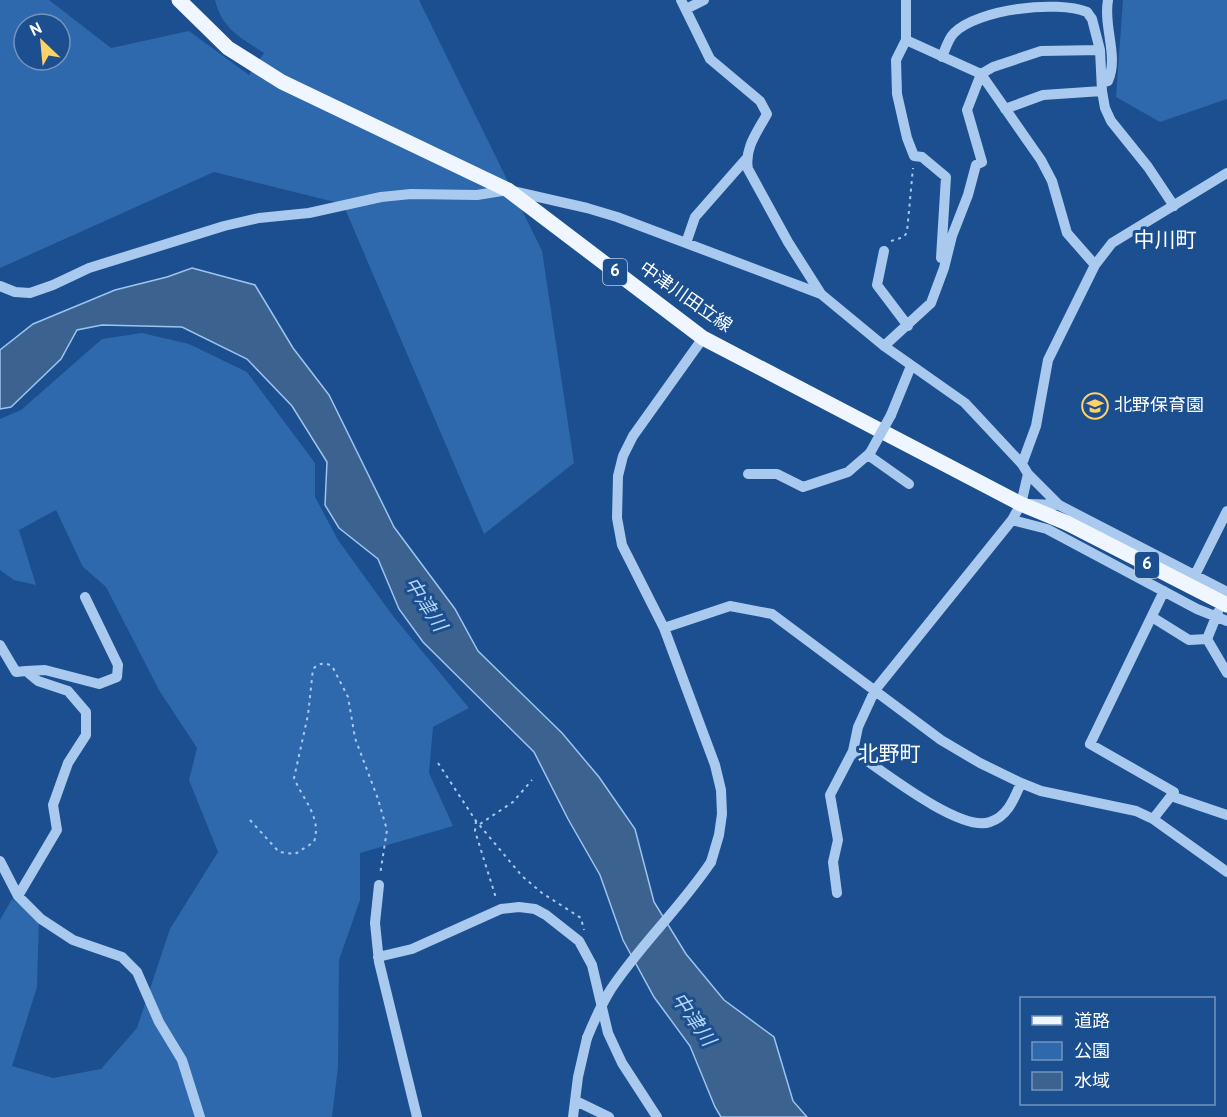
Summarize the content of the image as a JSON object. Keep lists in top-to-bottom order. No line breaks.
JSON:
{"streets":{"main road":["6","中津川田立線"]},"districts":["中川町","北野町"],"water":["中津川"],"places":{"school or university":["北野保育園"]},"legend":["道路","公園","水域"],"north":"top left"}
